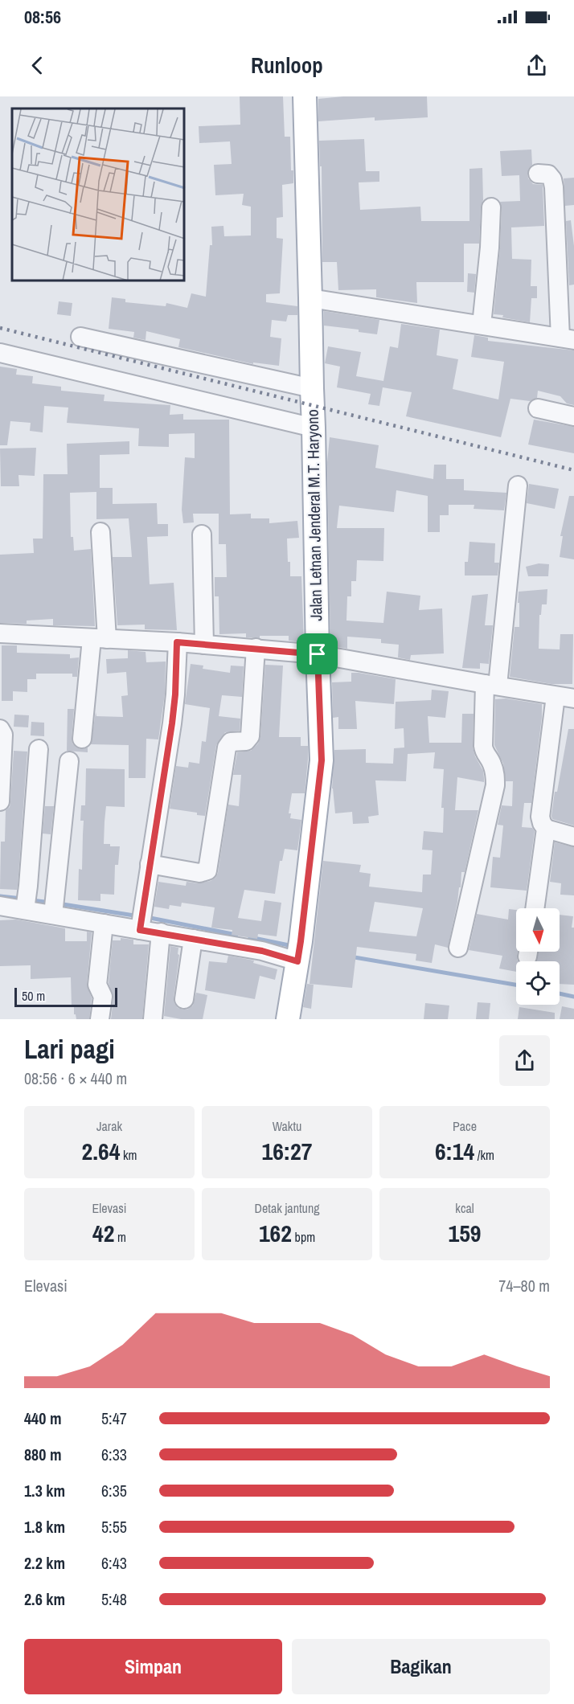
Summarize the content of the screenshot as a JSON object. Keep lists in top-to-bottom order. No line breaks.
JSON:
{"streets":{"main road":["Jalan Letnan Jenderal M.T. Haryono"]},"scale_bar":"50 m","north":"bottom","page":{"status":"08:56","header":"Runloop","scale":"50 m","heading":["Lari pagi","08:56 · 6 × 440 m"],"stats":[["Jarak","2.64 km"],["Waktu","16:27"],["Pace","6:14 /km"],["Elevasi","42 m"],["Detak jantung","162 bpm"],["kcal","159"]],"chart":["Elevasi","74–80 m"],"list":[{"name":"440 m","note":"5:47"},{"name":"880 m","note":"6:33"},{"name":"1.3 km","note":"6:35"},{"name":"1.8 km","note":"5:55"},{"name":"2.2 km","note":"6:43"},{"name":"2.6 km","note":"5:48"}],"buttons":["Simpan","Bagikan"]}}
